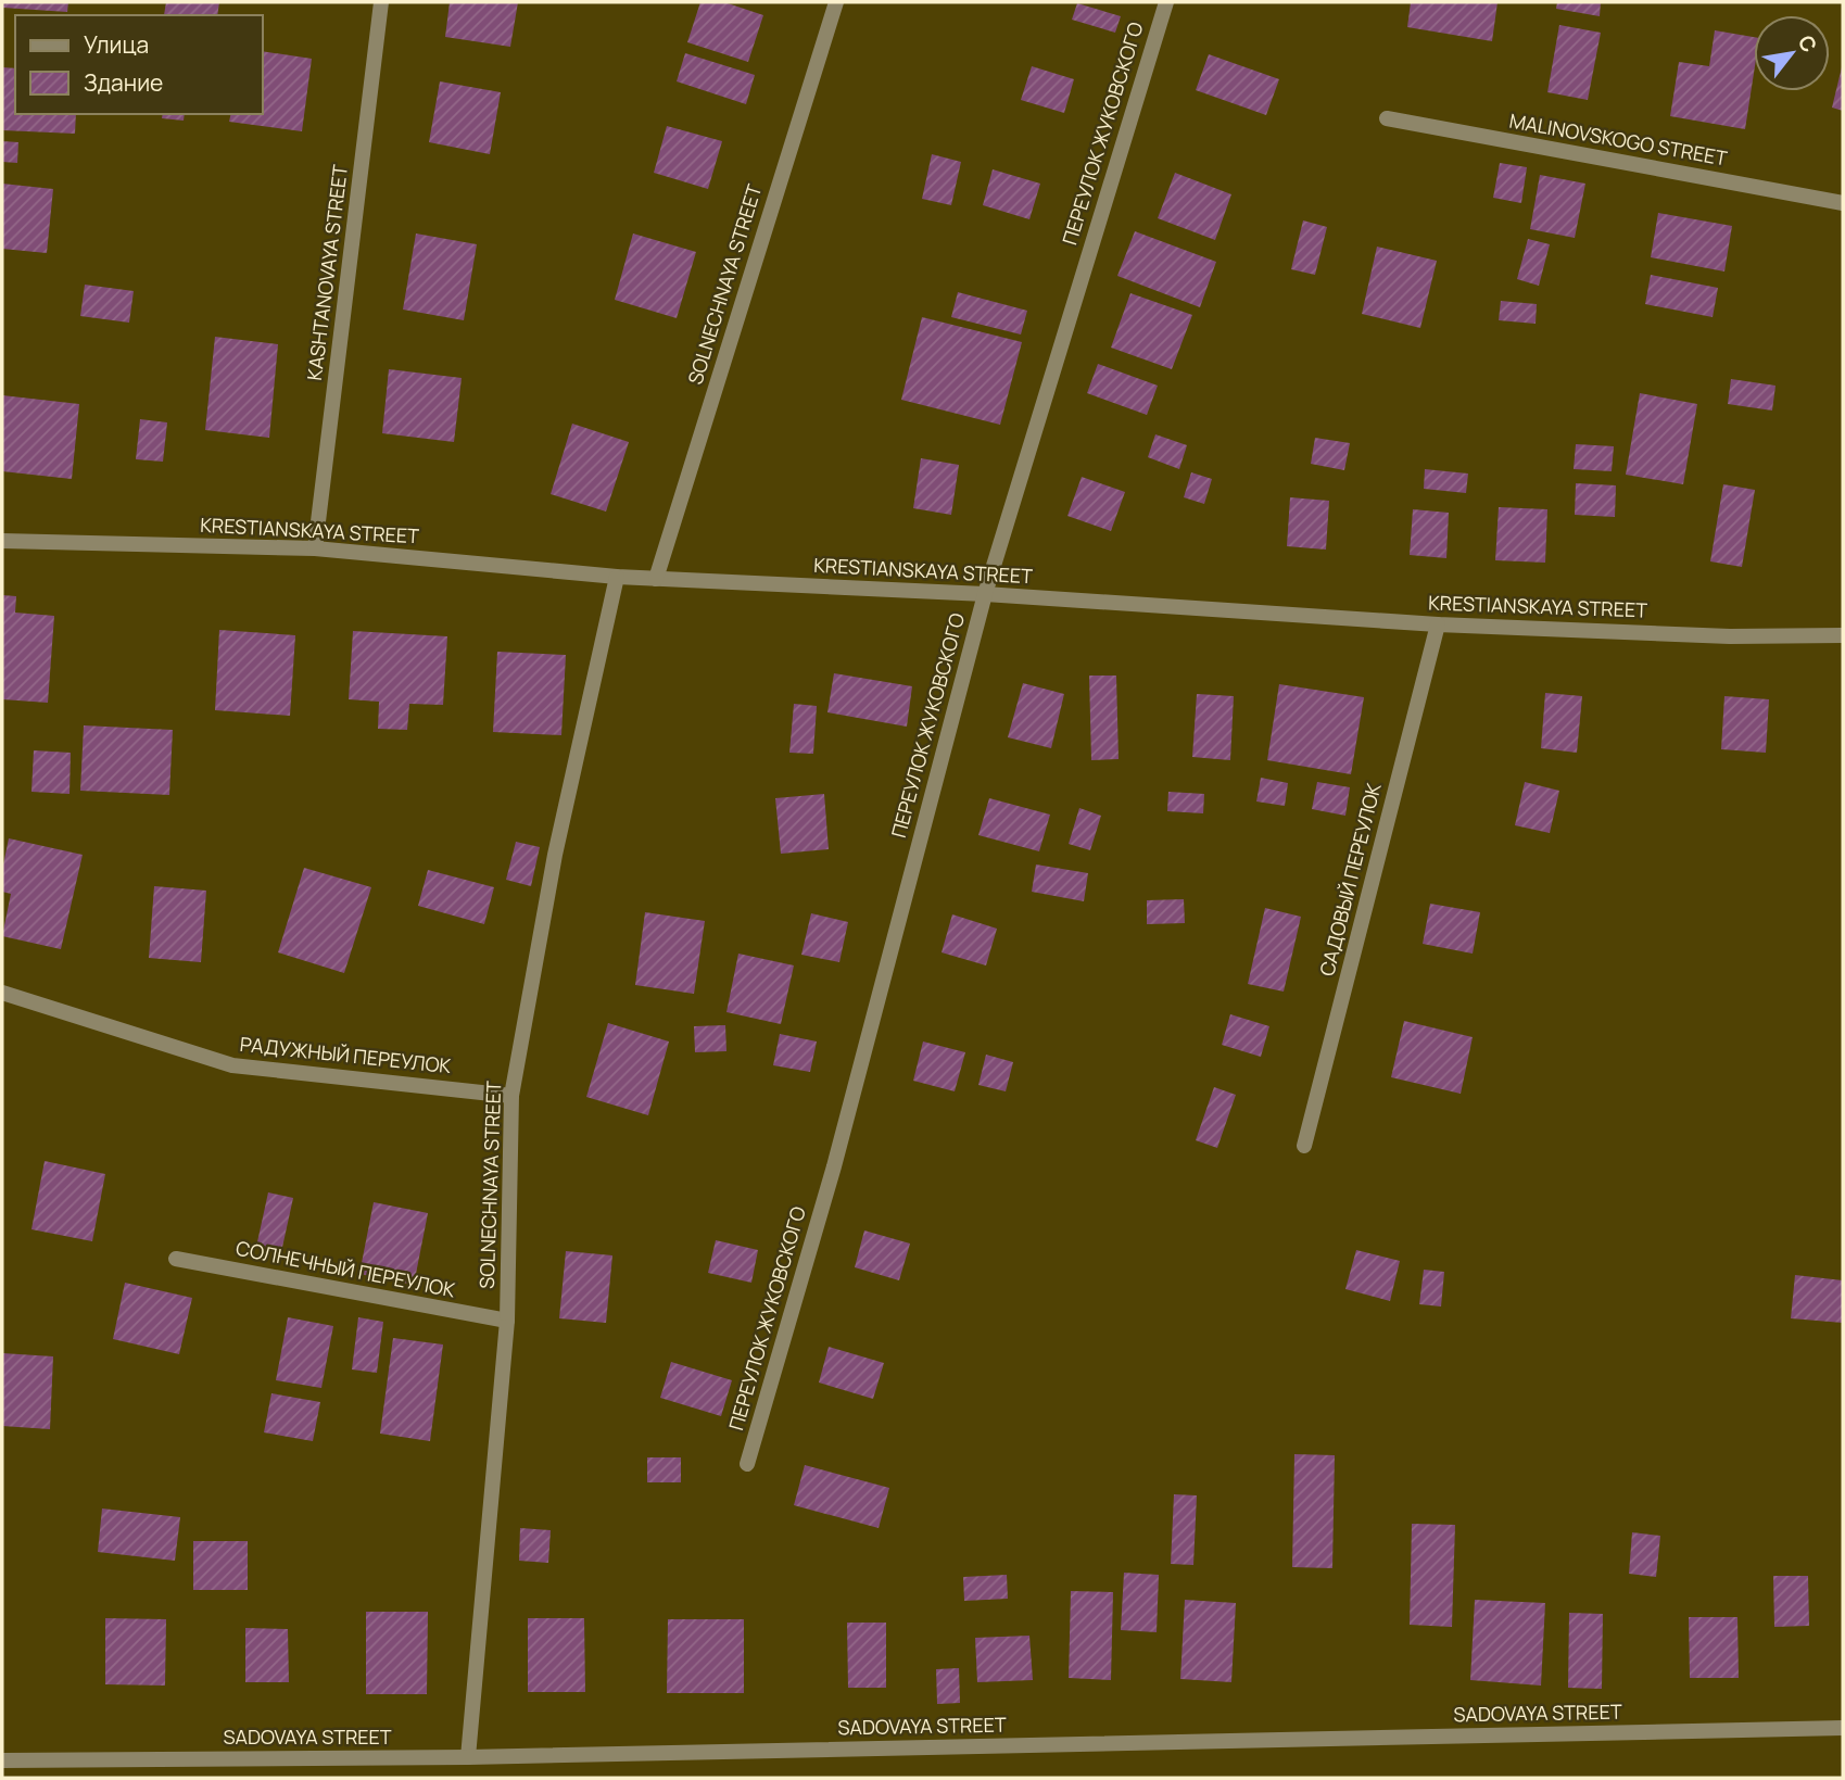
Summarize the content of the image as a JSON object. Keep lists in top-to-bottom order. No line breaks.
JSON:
{"streets":{"street":["ПЕРЕУЛОК ЖУКОВСКОГО","MALINOVSKOGO STREET","KASHTANOVAYA STREET","SOLNECHNAYA STREET","KRESTIANSKAYA STREET","САДОВЫЙ ПЕРЕУЛОК","РАДУЖНЫЙ ПЕРЕУЛОК","СОЛНЕЧНЫЙ ПЕРЕУЛОК","SADOVAYA STREET"]},"crossings":[["ПЕРЕУЛОК ЖУКОВСКОГО","KRESTIANSKAYA STREET"],["KASHTANOVAYA STREET","KRESTIANSKAYA STREET"],["SOLNECHNAYA STREET","KRESTIANSKAYA STREET"],["SOLNECHNAYA STREET","РАДУЖНЫЙ ПЕРЕУЛОК"],["SOLNECHNAYA STREET","СОЛНЕЧНЫЙ ПЕРЕУЛОК"],["SOLNECHNAYA STREET","SADOVAYA STREET"],["KRESTIANSKAYA STREET","САДОВЫЙ ПЕРЕУЛОК"]],"legend":["Улица","Здание"],"north":"top right"}
